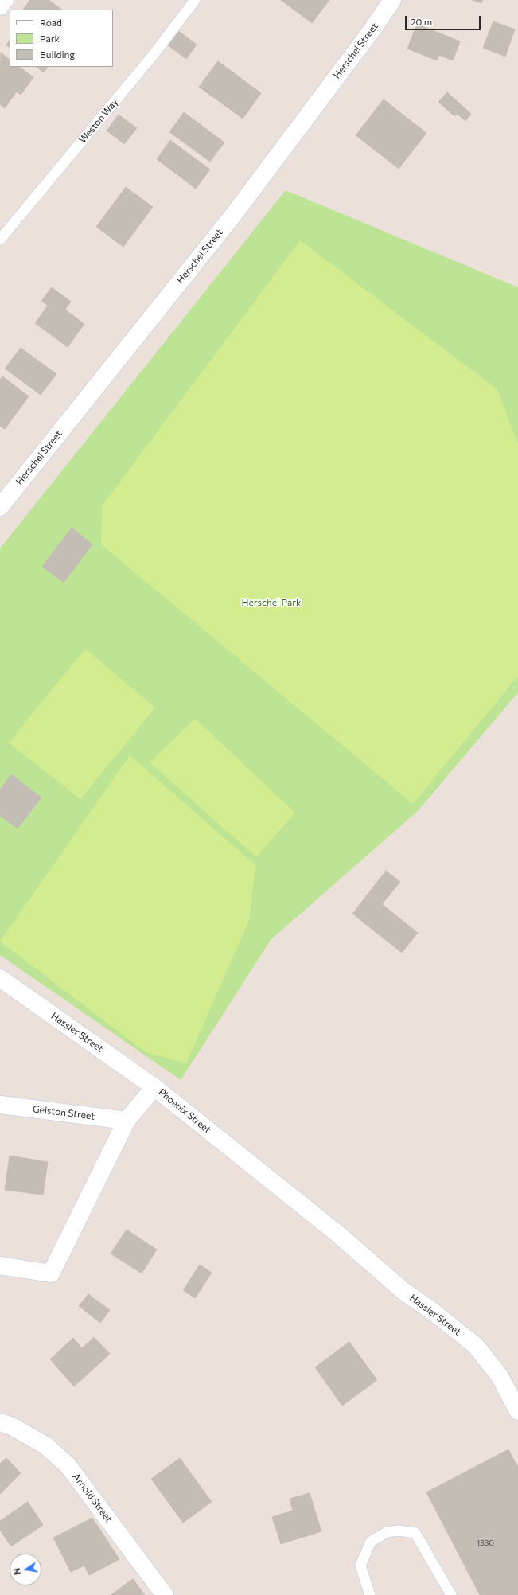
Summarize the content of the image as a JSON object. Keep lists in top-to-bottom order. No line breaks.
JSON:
{"streets":{"street":["Herschel Street","Hassler Street","Phoenix Street","Gelston Street","Arnold Street"],"lane":["Weston Way"]},"crossings":[["Hassler Street","Phoenix Street"],["Phoenix Street","Gelston Street"]],"parks":["Herschel Park"],"house_numbers":["1330"],"legend":["Road","Park","Building"],"scale_bar":"20 m","north":"left"}
